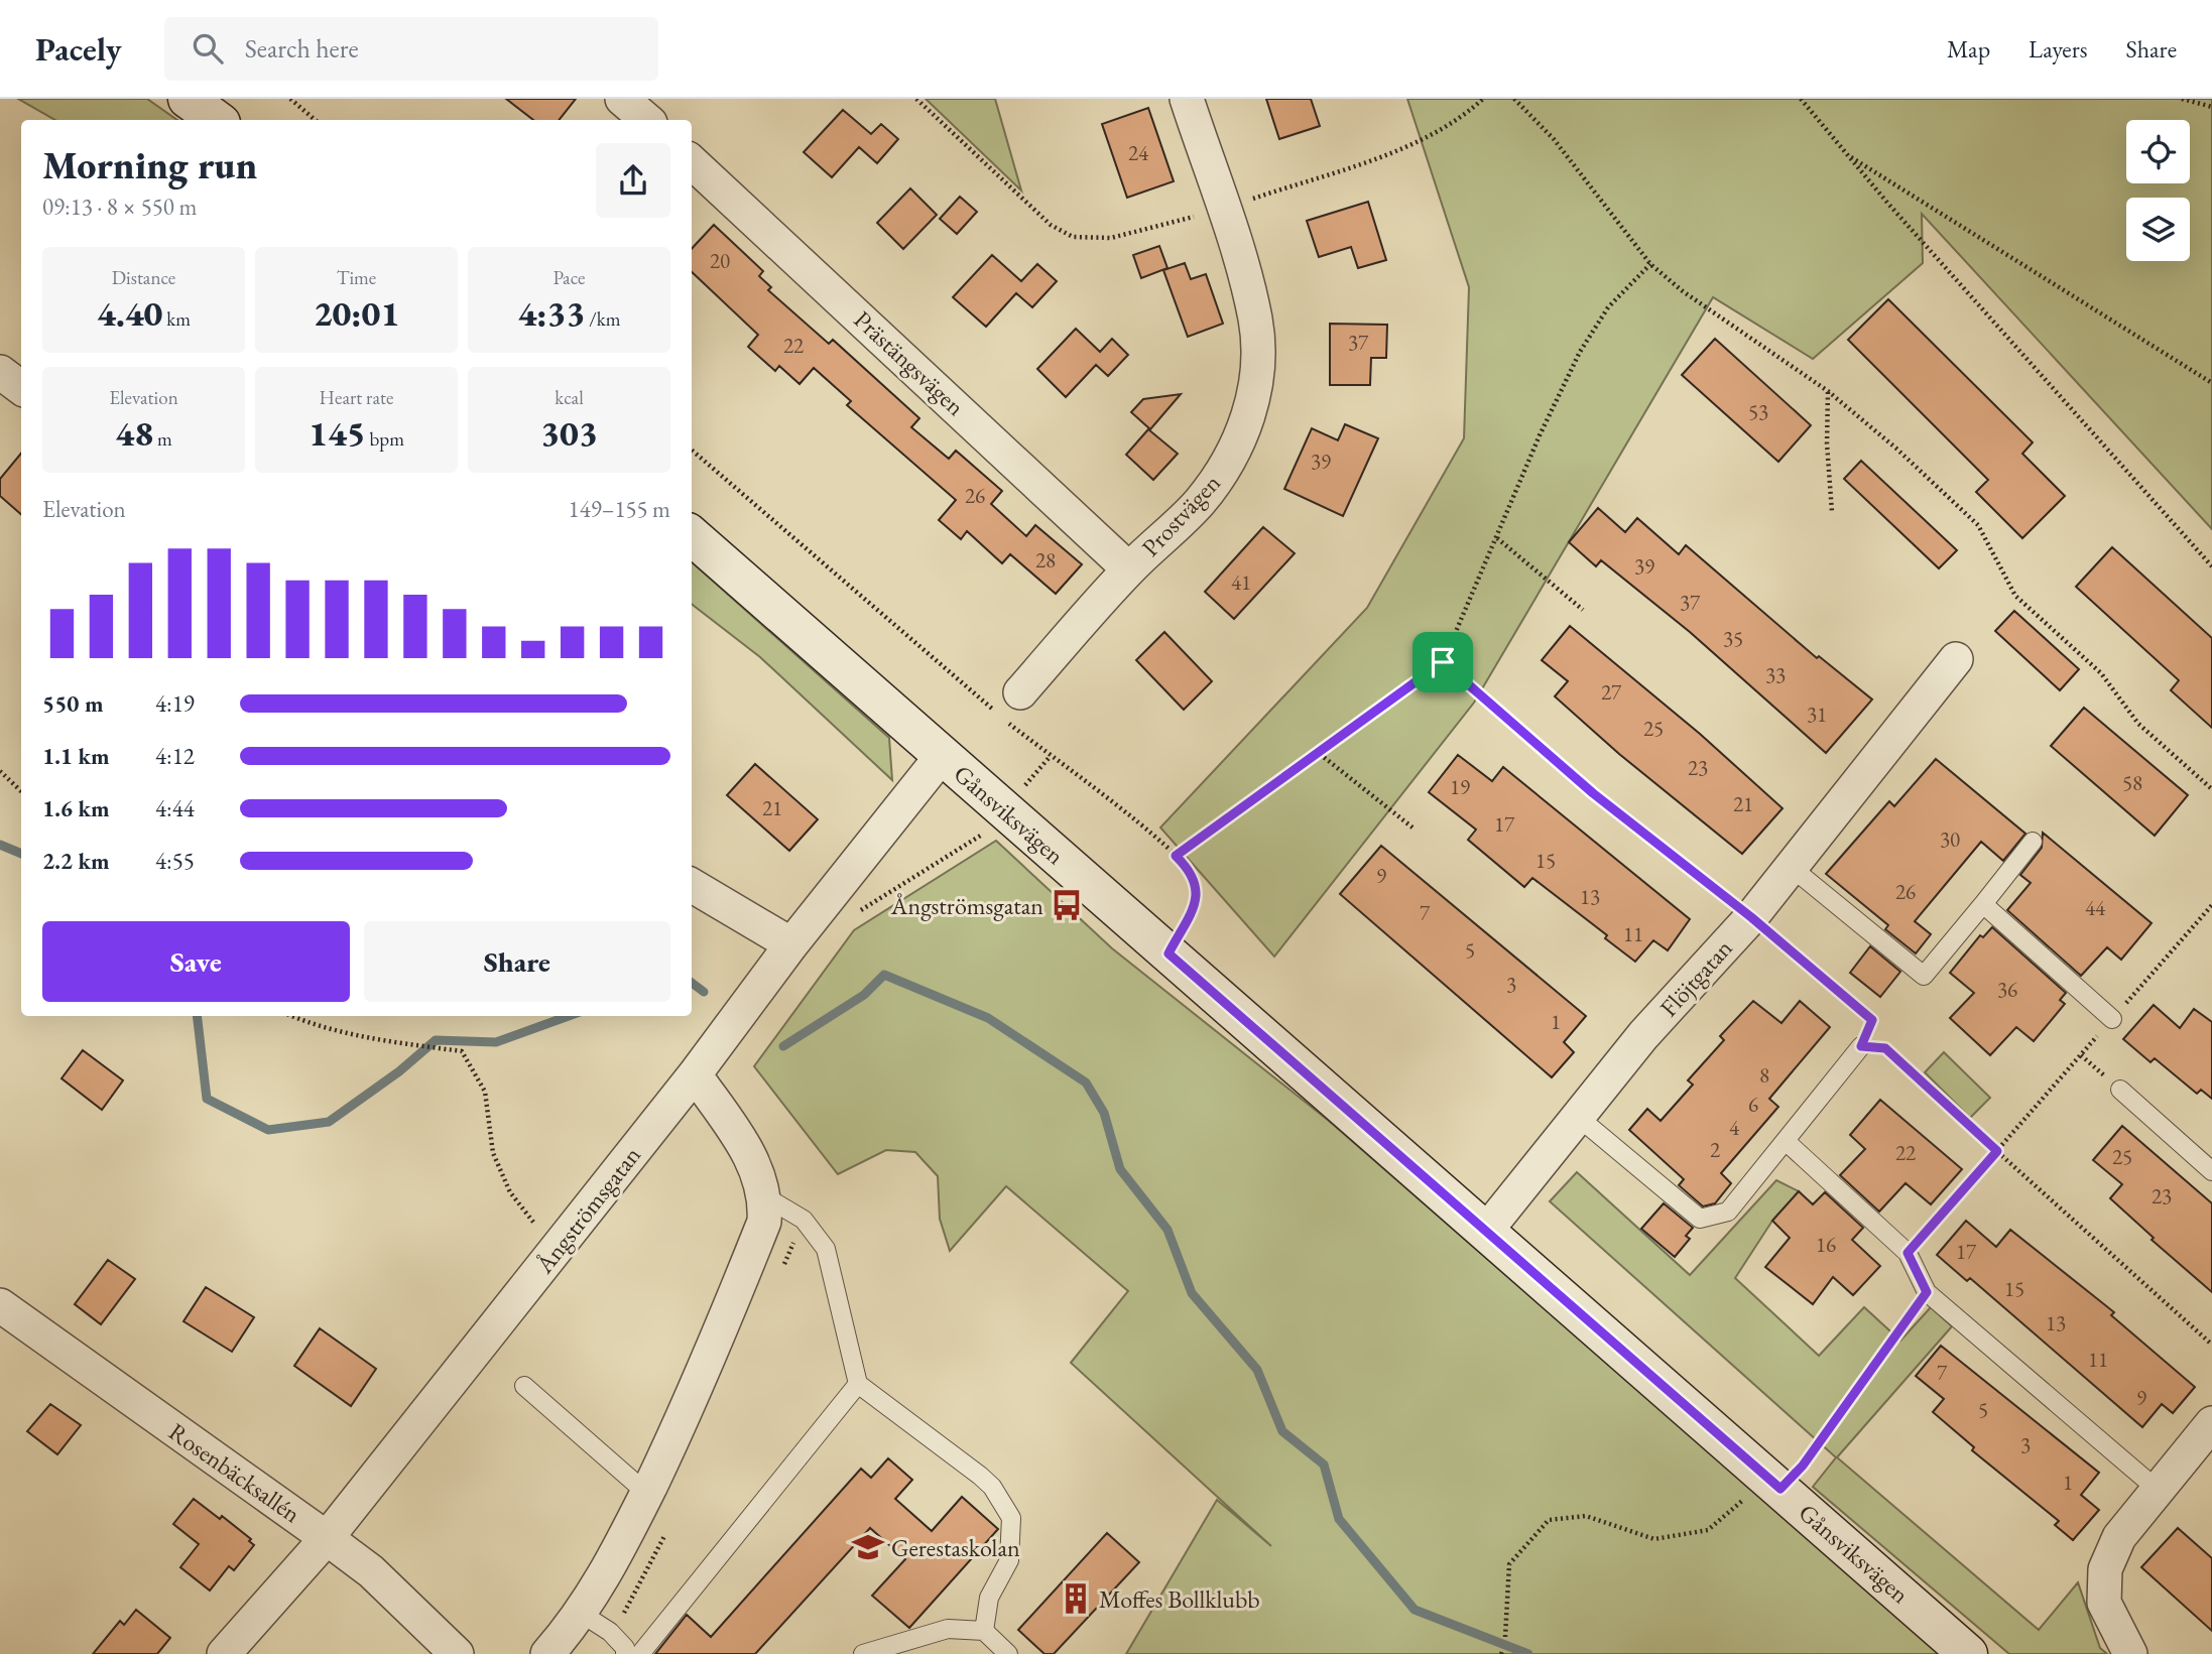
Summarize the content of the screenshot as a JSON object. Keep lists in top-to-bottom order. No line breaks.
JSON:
{"streets":{"main road":["Gånsviksvägen"],"street":["Prästängsvägen","Prostvägen","Flöjtgatan","Ångströmsgatan","Rosenbäcksallén"]},"crossings":[["Prästängsvägen","Prostvägen"],["Gånsviksvägen","Flöjtgatan"],["Gånsviksvägen","Ångströmsgatan"],["Ångströmsgatan","Rosenbäcksallén"]],"places":{"bus stop":["Ångströmsgatan"],"school or university":["Gerestaskolan"],"building":["Moffes Bollklubb"]},"house_numbers":["24","20","37","22","53","39","26","28","39","41","37","35","33","27","31","25","23","58","19","21","21","17","30","15","9","26","13","44","7","11","5","3","36","1","8","6","4","2","22","25","23","16","17","15","13","11","7","9","5","3","1"],"page":{"header":"Pacely","search":"Search here","nav":["Map","Layers","Share"],"heading":["Morning run","09:13 · 8 × 550 m"],"stats":[["Distance","4.40 km"],["Time","20:01"],["Pace","4:33 /km"],["Elevation","48 m"],["Heart rate","145 bpm"],["kcal","303"]],"chart":["Elevation","149–155 m"],"list":[{"name":"550 m","note":"4:19"},{"name":"1.1 km","note":"4:12"},{"name":"1.6 km","note":"4:44"},{"name":"2.2 km","note":"4:55"}],"buttons":["Save","Share"]}}
